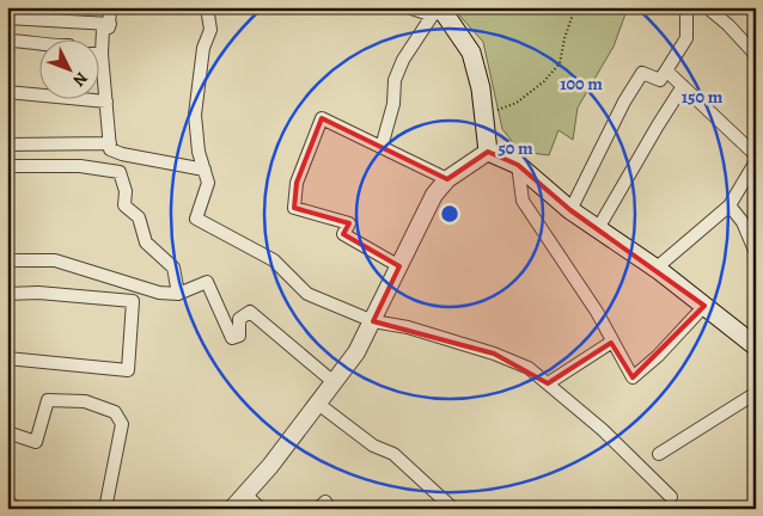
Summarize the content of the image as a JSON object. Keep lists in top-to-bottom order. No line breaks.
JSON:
{"north":"bottom right","rings":["100 m","150 m","50 m"]}
